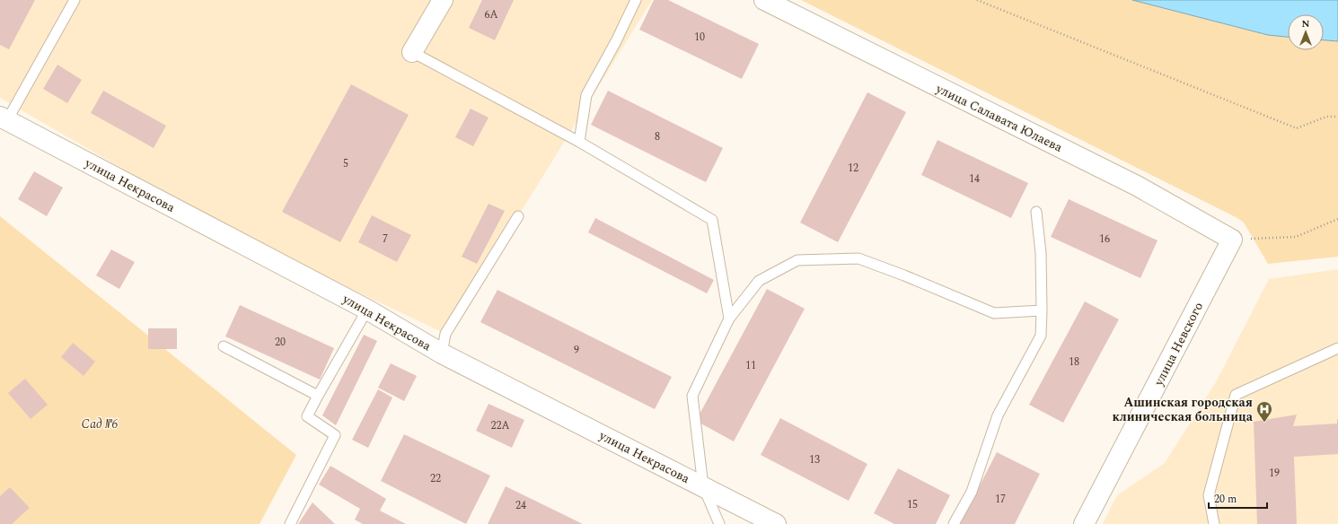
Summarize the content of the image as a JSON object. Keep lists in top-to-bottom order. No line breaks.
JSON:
{"streets":{"street":["улица Салавата Юлаева","улица Некрасова","улица Невского"]},"crossings":[["улица Салавата Юлаева","улица Невского"]],"parks":["Сад №6"],"places":{"hospital":["Ашинская городская клиническая больница"]},"house_numbers":["6А","10","8","5","12","14","7","16","20","9","18","11","22А","13","19","22","17","15","24"],"scale_bar":"20 m","north":"top"}
